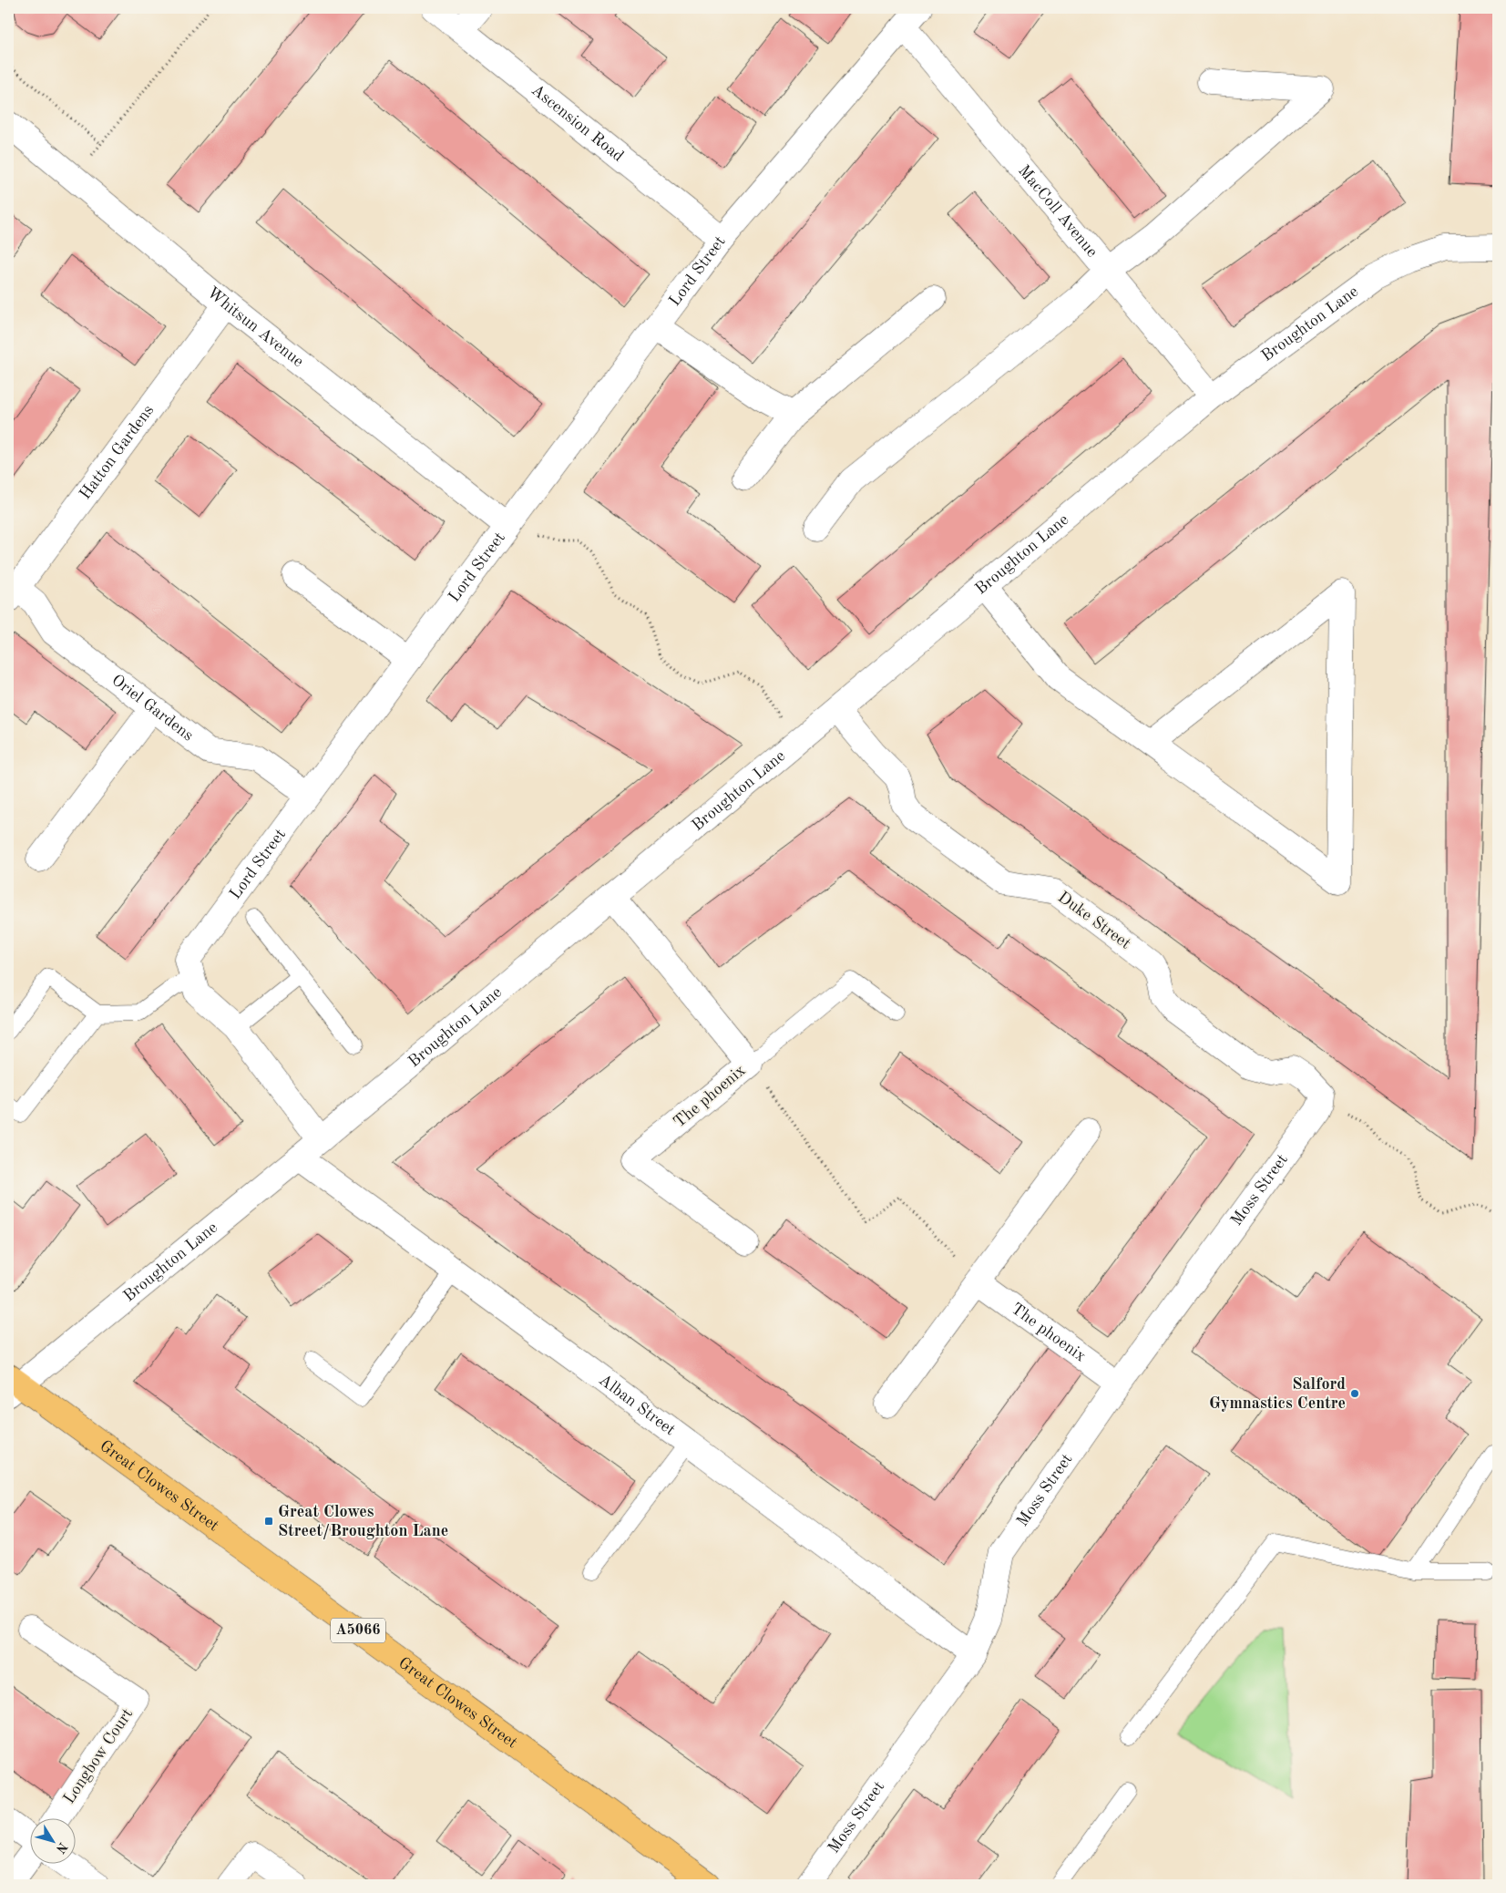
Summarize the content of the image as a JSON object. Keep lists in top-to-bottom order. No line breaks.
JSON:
{"streets":{"main road":["Great Clowes Street","A5066"],"street":["Ascension Road","MacColl Avenue","Lord Street","Broughton Lane","Whitsun Avenue","Hatton Gardens","Oriel Gardens","Duke Street","The phoenix","Moss Street","Alban Street","Longbow Court"]},"crossings":[["Ascension Road","Lord Street"],["MacColl Avenue","Lord Street"],["MacColl Avenue","Broughton Lane"],["Lord Street","Broughton Lane"],["Lord Street","Whitsun Avenue"],["Lord Street","Oriel Gardens"],["Broughton Lane","Duke Street"],["Broughton Lane","The phoenix"],["Broughton Lane","Alban Street"],["Broughton Lane","Great Clowes Street"],["Whitsun Avenue","Hatton Gardens"],["Hatton Gardens","Oriel Gardens"],["Duke Street","Moss Street"],["The phoenix","Moss Street"],["Moss Street","Alban Street"]],"places":{"other":["Salford Gymnastics Centre"],"transit":["Great Clowes Street/Broughton Lane"]},"north":"bottom right"}
